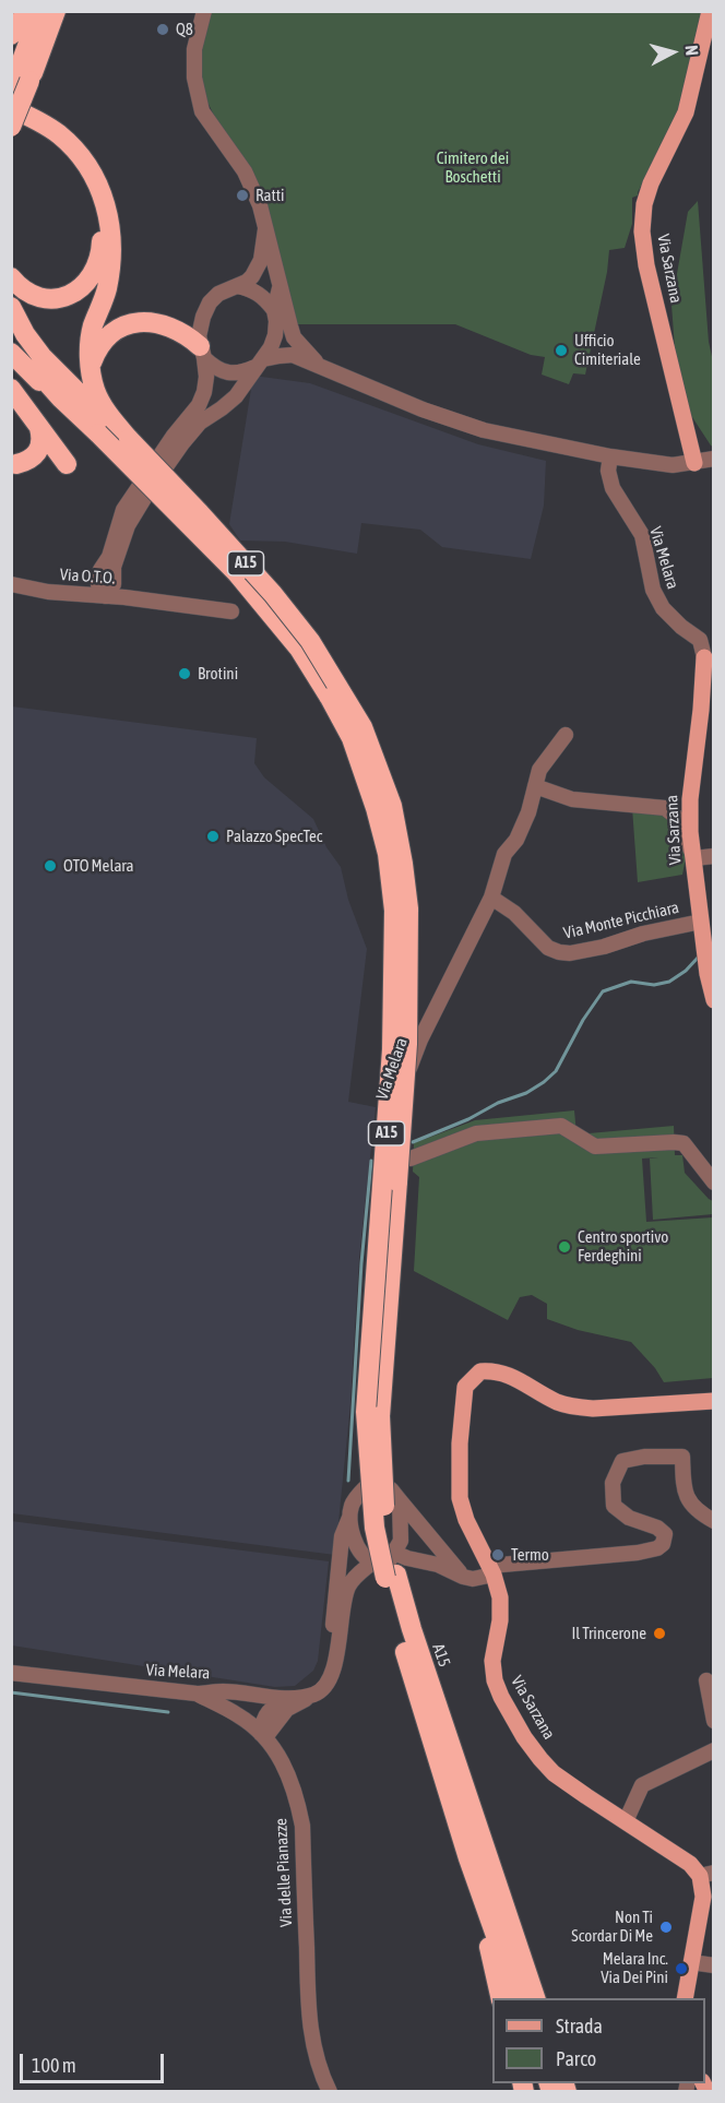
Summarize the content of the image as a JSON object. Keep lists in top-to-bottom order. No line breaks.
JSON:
{"streets":{"highway":["A15"],"main road":["Via Sarzana"],"street":["Via Melara","Via O.T.O.","Via Monte Picchiara","Via delle Pianazze"]},"crossings":[["Via Sarzana","Via Melara"],["Via Sarzana","Via Monte Picchiara"],["Via Melara","Via Monte Picchiara"],["Via Melara","Via delle Pianazze"]],"parks":["Cimitero dei Boschetti"],"places":["Q8","Ratti","Ufficio Cimiteriale","Brotini","Palazzo SpecTec","OTO Melara","Centro sportivo Ferdeghini","Termo","Il Trincerone","Non Ti Scordar Di Me","Melara Inc. Via Dei Pini"],"legend":["Strada","Parco"],"scale_bar":"100 m","north":"right"}
